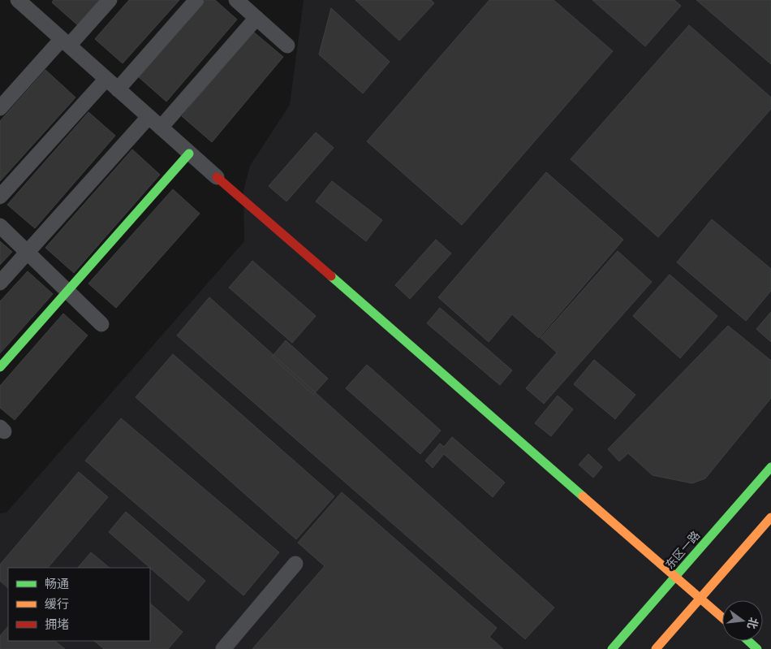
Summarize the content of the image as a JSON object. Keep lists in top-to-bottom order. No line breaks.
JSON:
{"streets":{"street":["东区一路"]},"legend":["畅通","缓行","拥堵"],"north":"right"}
